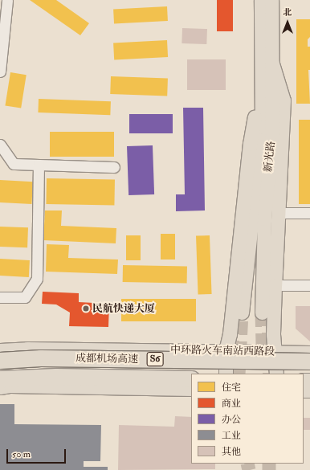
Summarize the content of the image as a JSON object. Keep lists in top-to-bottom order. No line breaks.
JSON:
{"streets":{"highway":["成都机场高速","S6"],"main road":["新光路","中环路火车南站西路段"]},"places":["民航快递大厦"],"legend":["住宅","商业","办公","工业","其他"],"scale_bar":"50 m","north":"top"}
